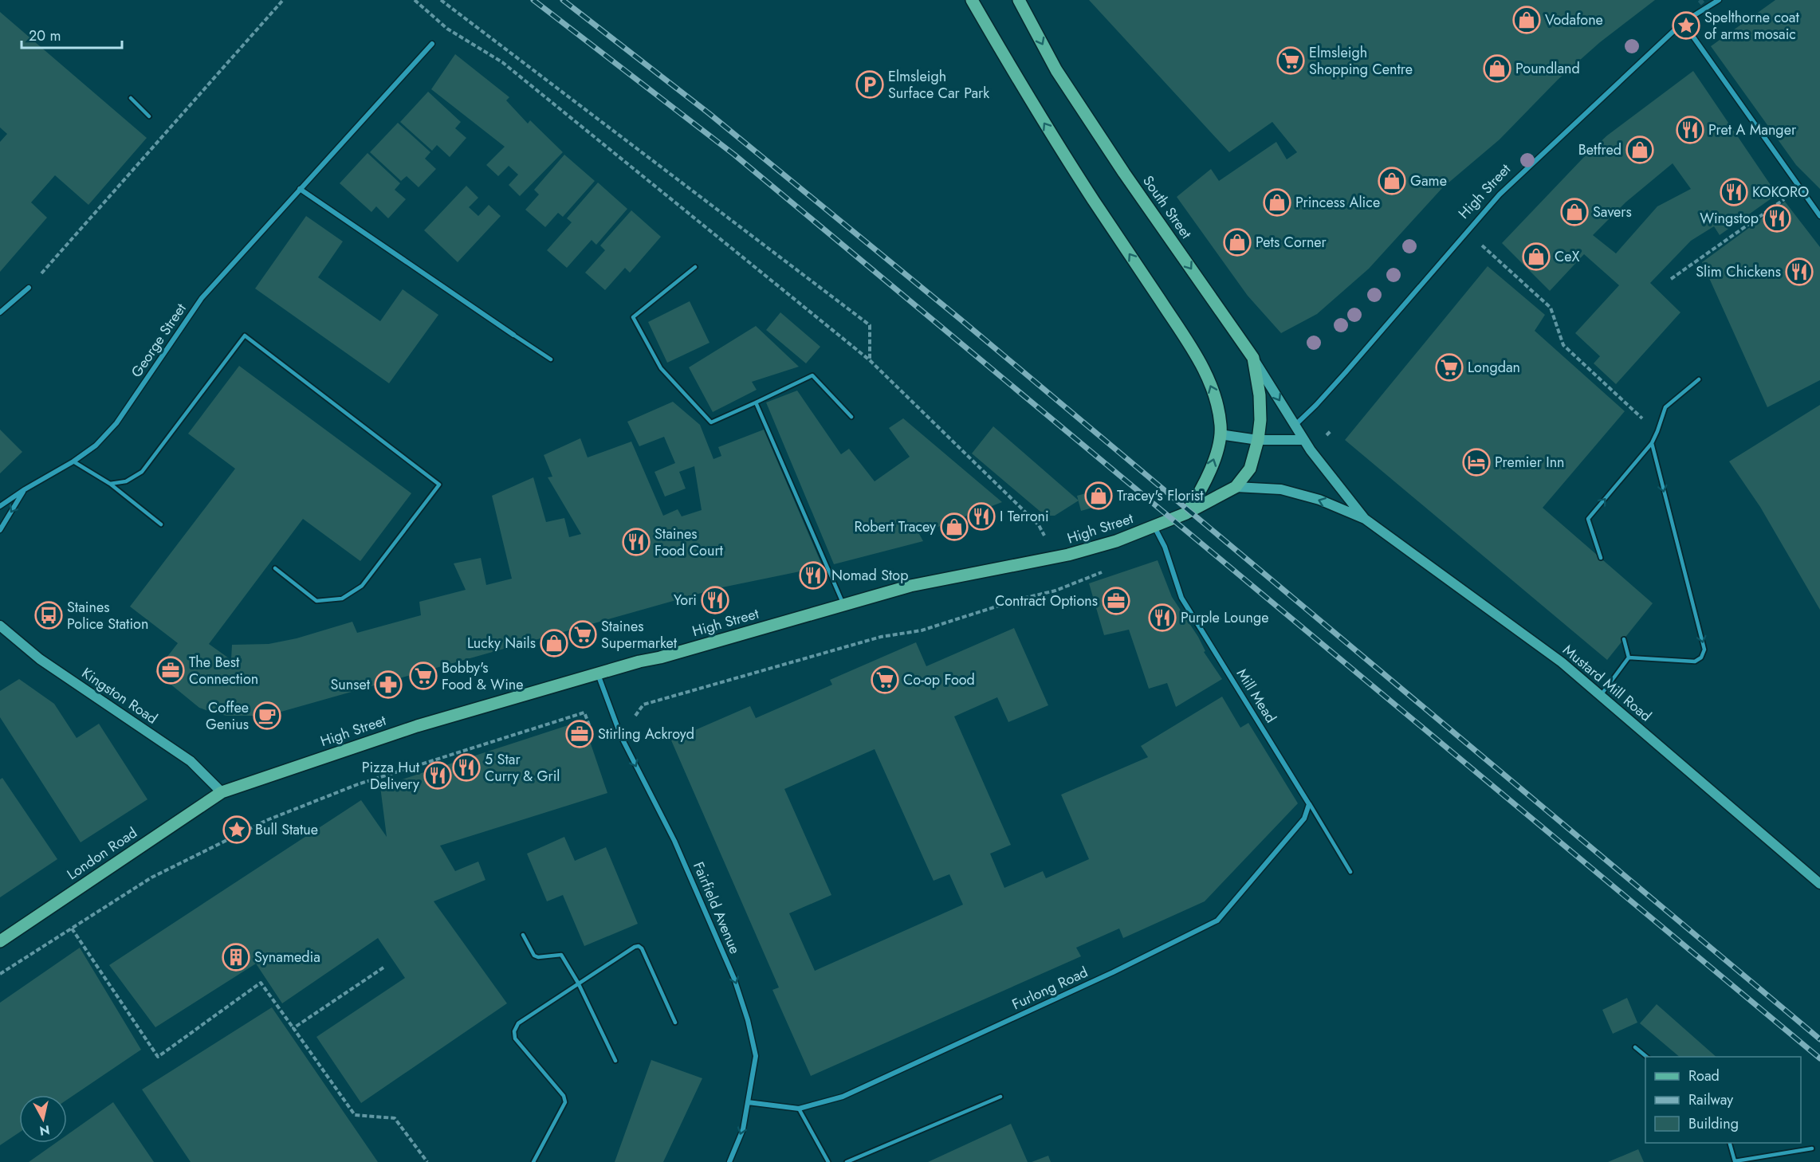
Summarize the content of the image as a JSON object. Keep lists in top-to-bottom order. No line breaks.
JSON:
{"streets":{"main road":["High Street","South Street","London Road"],"street":["George Street","Mustard Mill Road","Kingston Road","Mill Mead","Fairfield Avenue","Furlong Road"]},"crossings":[["High Street","South Street"],["High Street","Mustard Mill Road"],["High Street","Kingston Road"],["High Street","Mill Mead"],["High Street","London Road"],["High Street","Fairfield Avenue"],["South Street","Mustard Mill Road"],["Kingston Road","London Road"],["Mill Mead","Furlong Road"],["Fairfield Avenue","Furlong Road"]],"one_way":["Fairfield Avenue"],"places":{"shop":["Vodafone","Poundland","Betfred","Game","Princess Alice","Savers","Pets Corner","CeX","Tracey's Florist","Robert Tracey","Lucky Nails"],"place":["Spelthorne coat of arms mosaic","Bull Statue"],"supermarket":["Elmsleigh Shopping Centre","Longdan","Staines Supermarket","Bobby's Food & Wine","Co-op Food"],"parking":["Elmsleigh Surface Car Park"],"restaurant":["Pret A Manger","KOKORO","Wingstop","Slim Chickens","I Terroni","Staines Food Court","Nomad Stop","Yori","Purple Lounge","5 Star Curry & Gril","Pizza Hut Delivery"],"hotel":["Premier Inn"],"office":["Contract Options","The Best Connection","Stirling Ackroyd"],"bus stop":["Staines Police Station"],"pharmacy":["Sunset"],"cafe":["Coffee Genius"],"building":["Synamedia"]},"legend":["Road","Railway","Building"],"scale_bar":"20 m","north":"bottom"}
